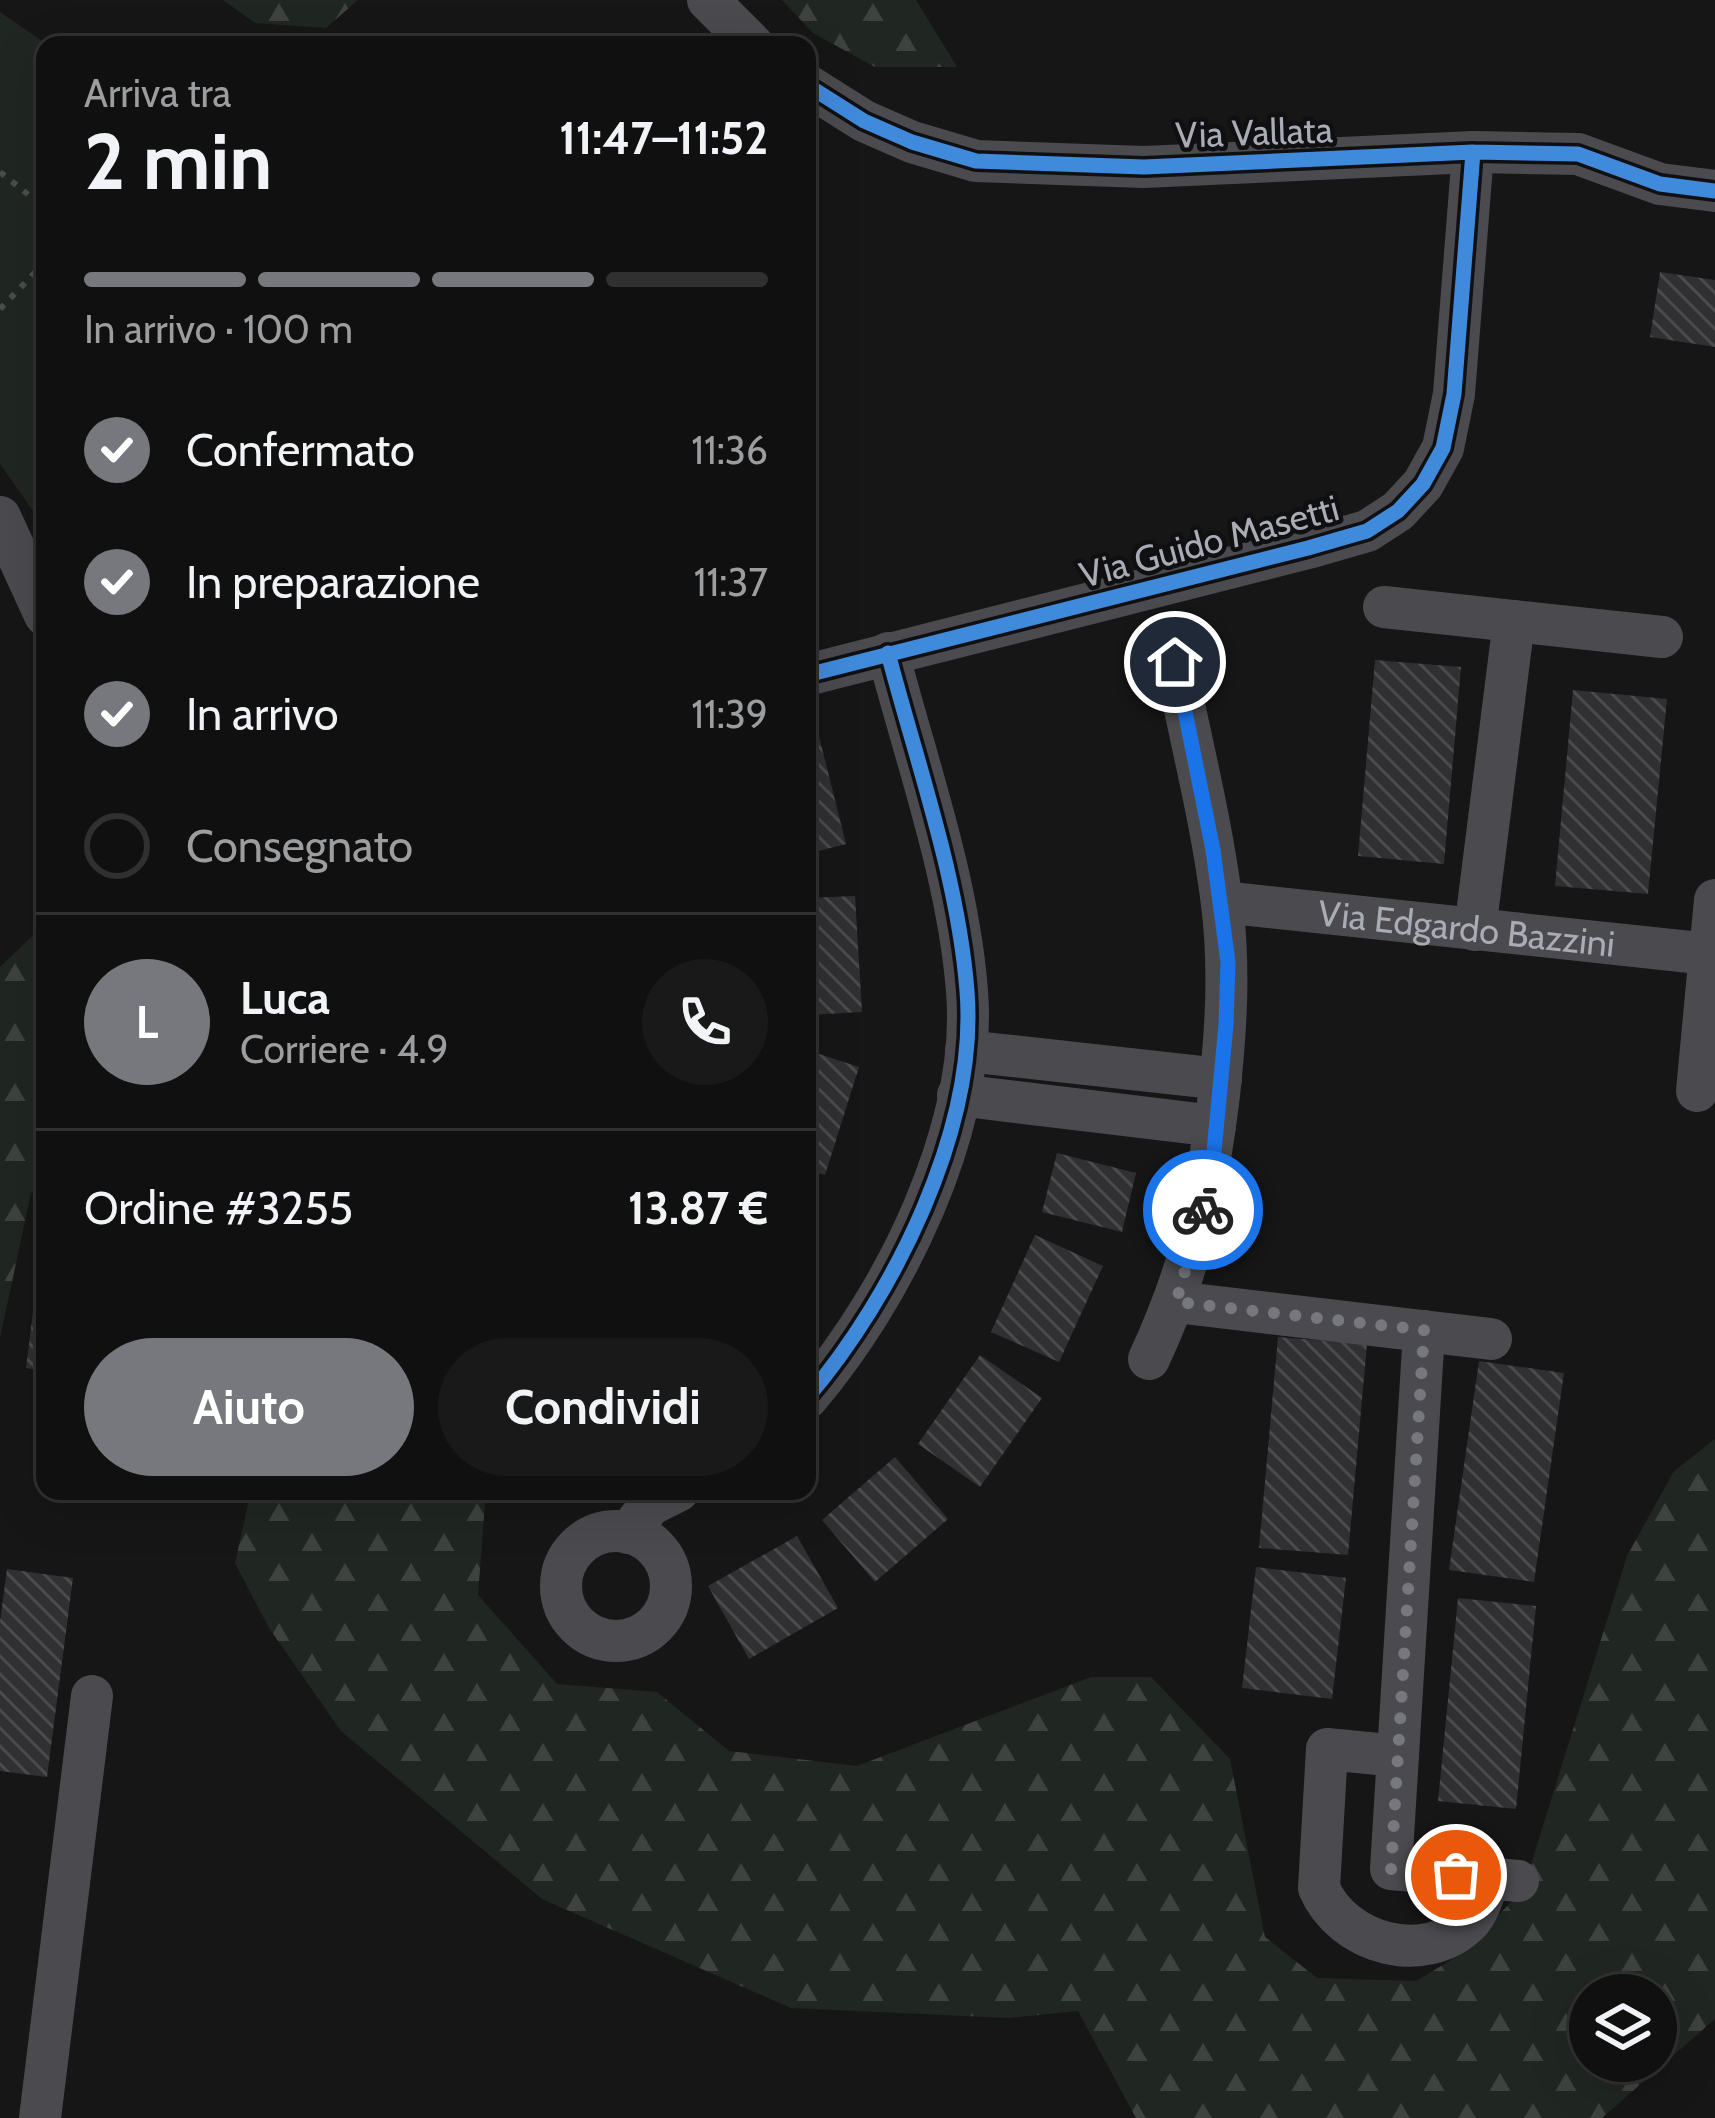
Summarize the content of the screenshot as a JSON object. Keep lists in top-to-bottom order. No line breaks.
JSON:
{"streets":{"street":["Via Vallata","Via Guido Masetti","Via Edgardo Bazzini"]},"crossings":[["Via Vallata","Via Guido Masetti"]],"page":{"heading":["2 min","Arriva tra","11:47–11:52"],"panel":["Luca","Corriere · 4.9","Ordine #3255","13.87 €"],"bar":"In arrivo · 100 m","list":[["Confermato","11:36"],["In preparazione","11:37"],["In arrivo","11:39"],"Consegnato"],"round":"L","buttons":["Aiuto","Condividi"]}}
